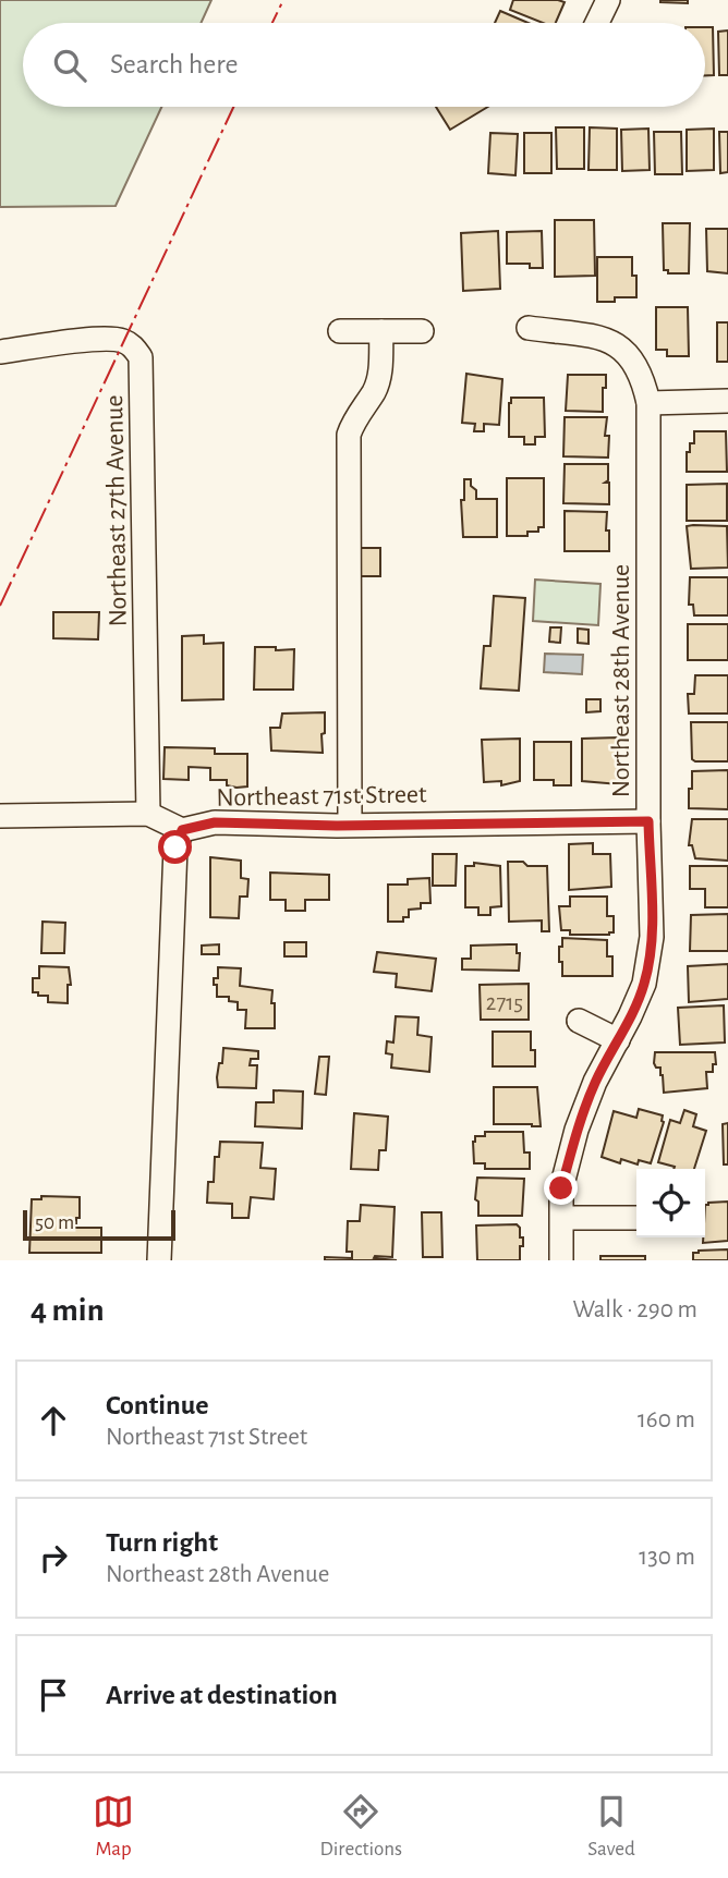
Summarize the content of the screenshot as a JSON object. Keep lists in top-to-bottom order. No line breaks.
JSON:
{"streets":{"street":["Northeast 27th Avenue","Northeast 28th Avenue","Northeast 71st Street"]},"crossings":[["Northeast 27th Avenue","Northeast 71st Street"],["Northeast 28th Avenue","Northeast 71st Street"]],"house_numbers":["2715"],"scale_bar":"50 m","page":{"search":"Search here","scale":"50 m","heading":["4 min","Walk · 290 m"],"list":[["Continue","Northeast 71st Street","160 m"],["Turn right","Northeast 28th Avenue","130 m"],"Arrive at destination"],"nav":["Map","Directions","Saved"]}}
